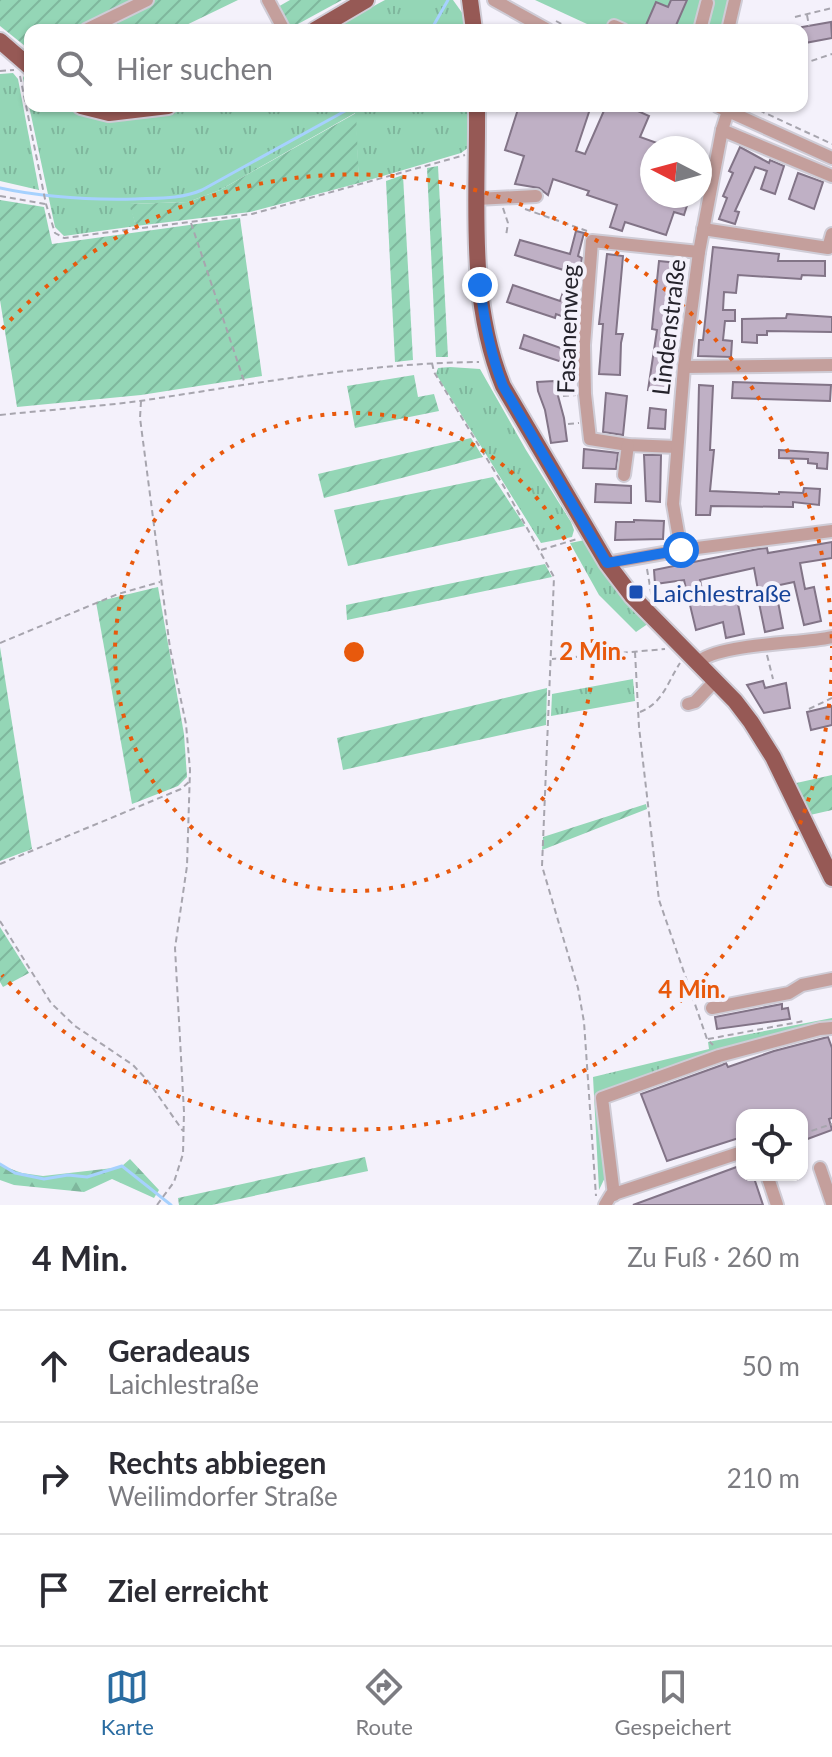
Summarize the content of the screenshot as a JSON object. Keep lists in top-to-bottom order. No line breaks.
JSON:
{"streets":{"street":["Lindenstraße","Fasanenweg"]},"crossings":[["Lindenstraße","Fasanenweg"]],"places":{"transit":["Laichlestraße"]},"north":"left","page":{"search":"Hier suchen","heading":["4 Min.","Zu Fuß · 260 m"],"list":[["Geradeaus","Laichlestraße","50 m"],["Rechts abbiegen","Weilimdorfer Straße","210 m"],"Ziel erreicht"],"nav":["Karte","Route","Gespeichert"]},"rings":["2 Min.","4 Min."]}
